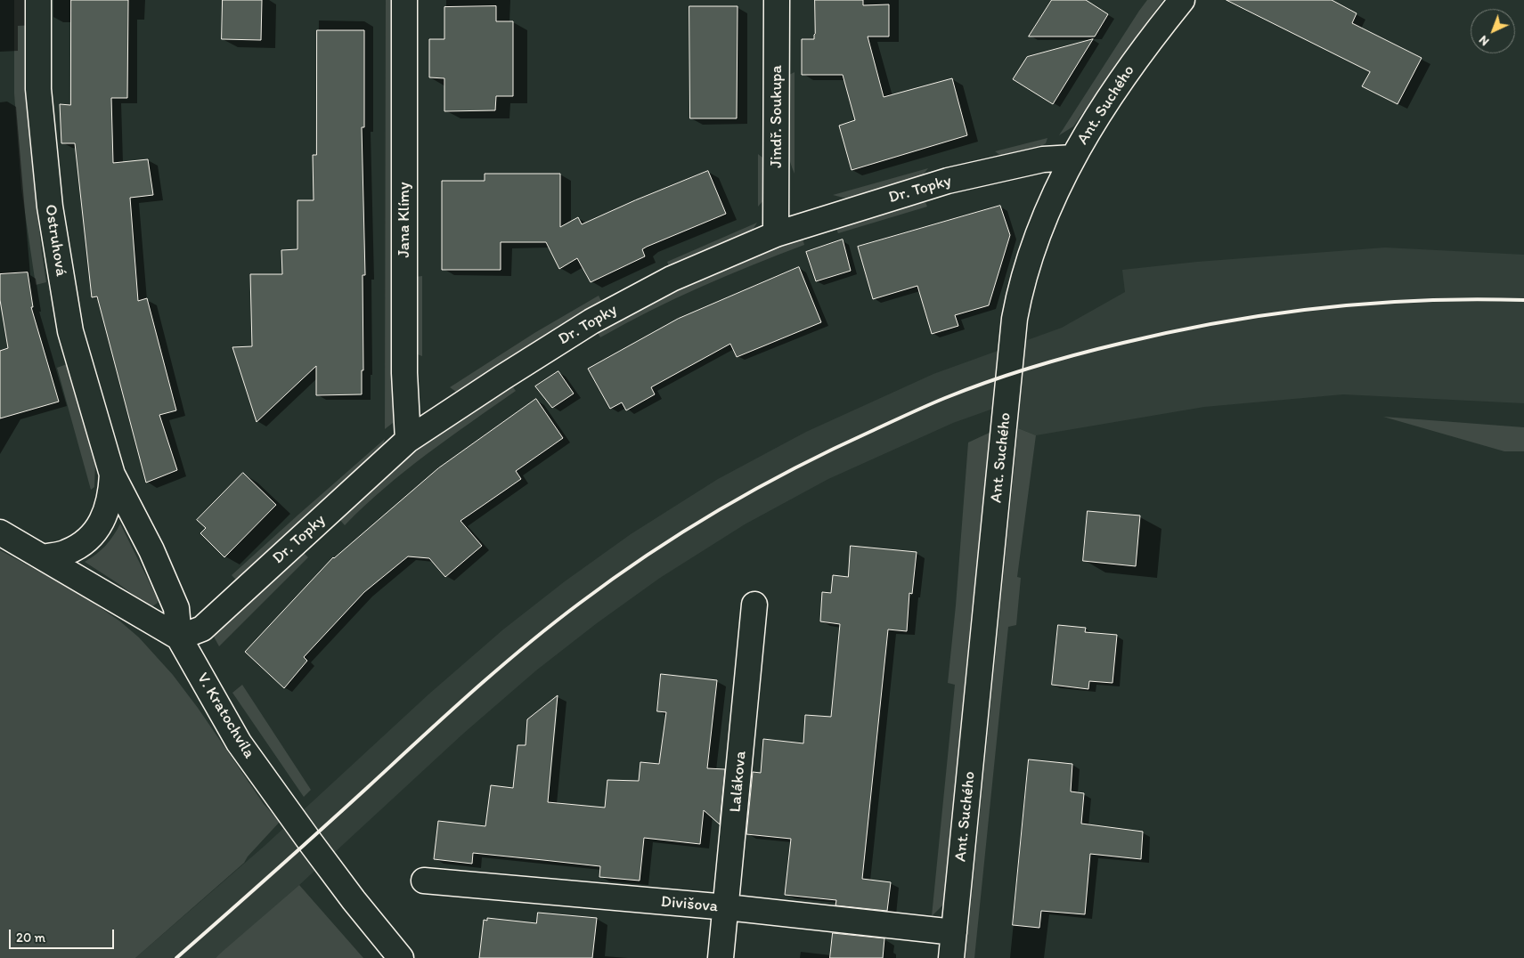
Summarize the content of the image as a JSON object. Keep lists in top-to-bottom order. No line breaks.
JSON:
{"streets":{"street":["Ant. Suchého","Jindř. Soukupa","Dr. Topky","Jana Klímy","Ostruhová","V. Kratochvíla","Lalákova","Divišova"]},"crossings":[["Ant. Suchého","Dr. Topky"],["Ant. Suchého","Divišova"],["Jindř. Soukupa","Dr. Topky"],["Dr. Topky","Jana Klímy"],["Dr. Topky","Ostruhová"],["Dr. Topky","V. Kratochvíla"],["Ostruhová","V. Kratochvíla"],["Lalákova","Divišova"]],"scale_bar":"20 m","north":"bottom left"}
